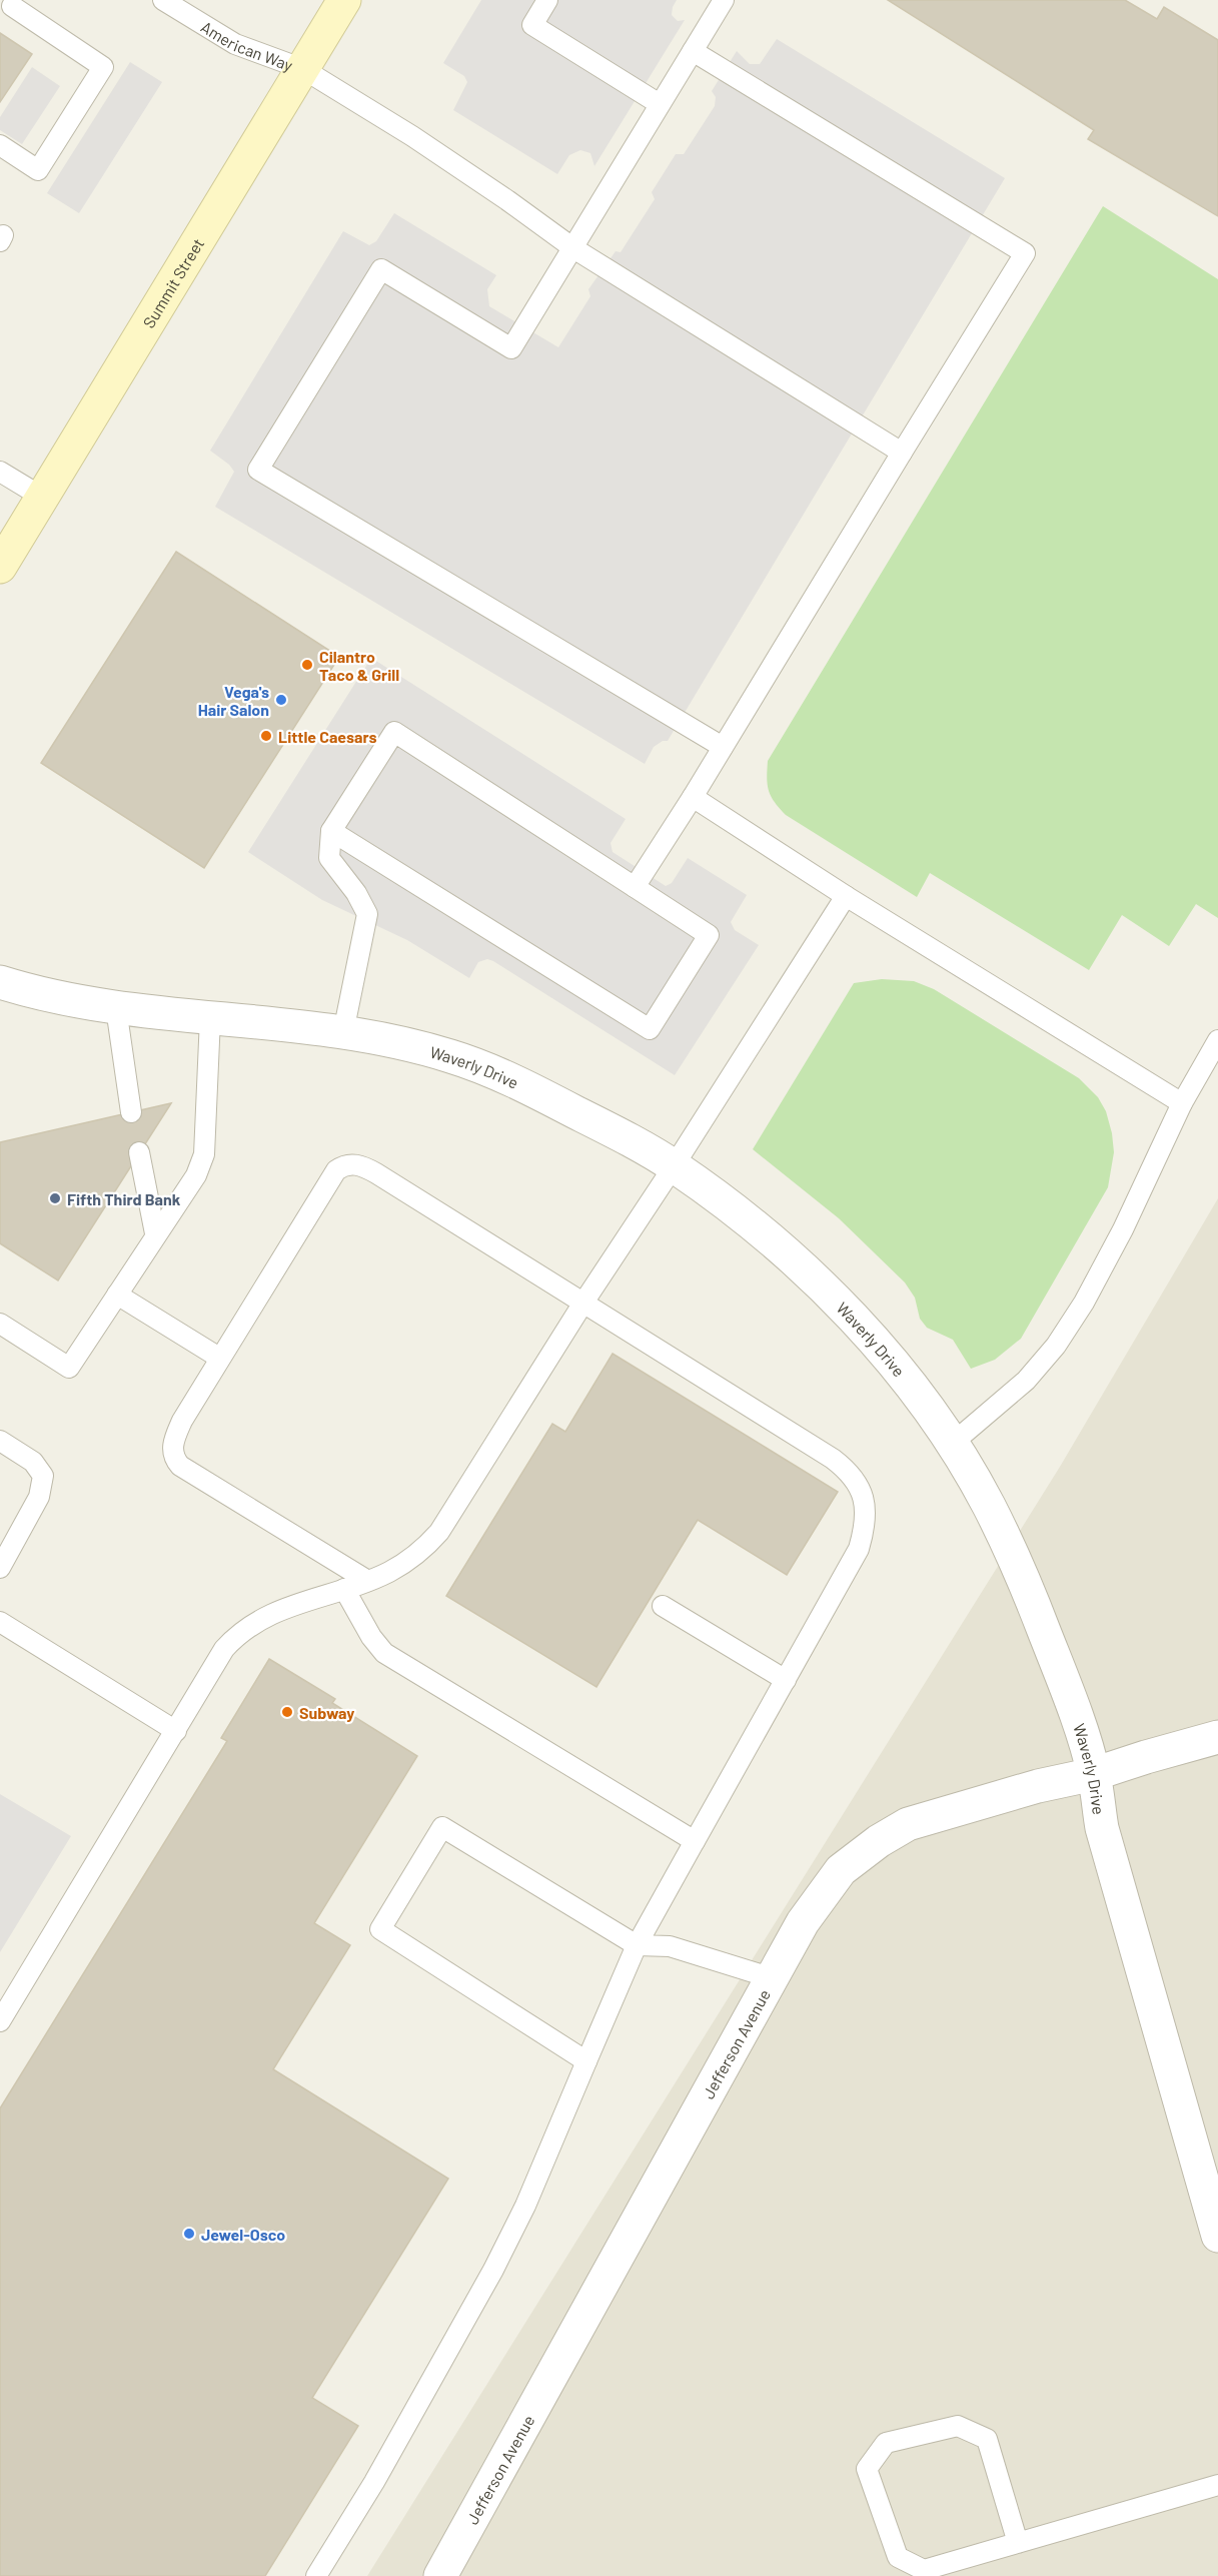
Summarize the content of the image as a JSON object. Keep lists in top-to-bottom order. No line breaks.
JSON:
{"streets":{"main road":["Summit Street"],"street":["Waverly Drive","Jefferson Avenue"],"lane":["American Way"]},"crossings":[["American Way","Summit Street"],["Waverly Drive","Jefferson Avenue"]],"places":["Cilantro Taco & Grill","Vega's Hair Salon","Little Caesars","Fifth Third Bank","Subway","Jewel-Osco"]}
